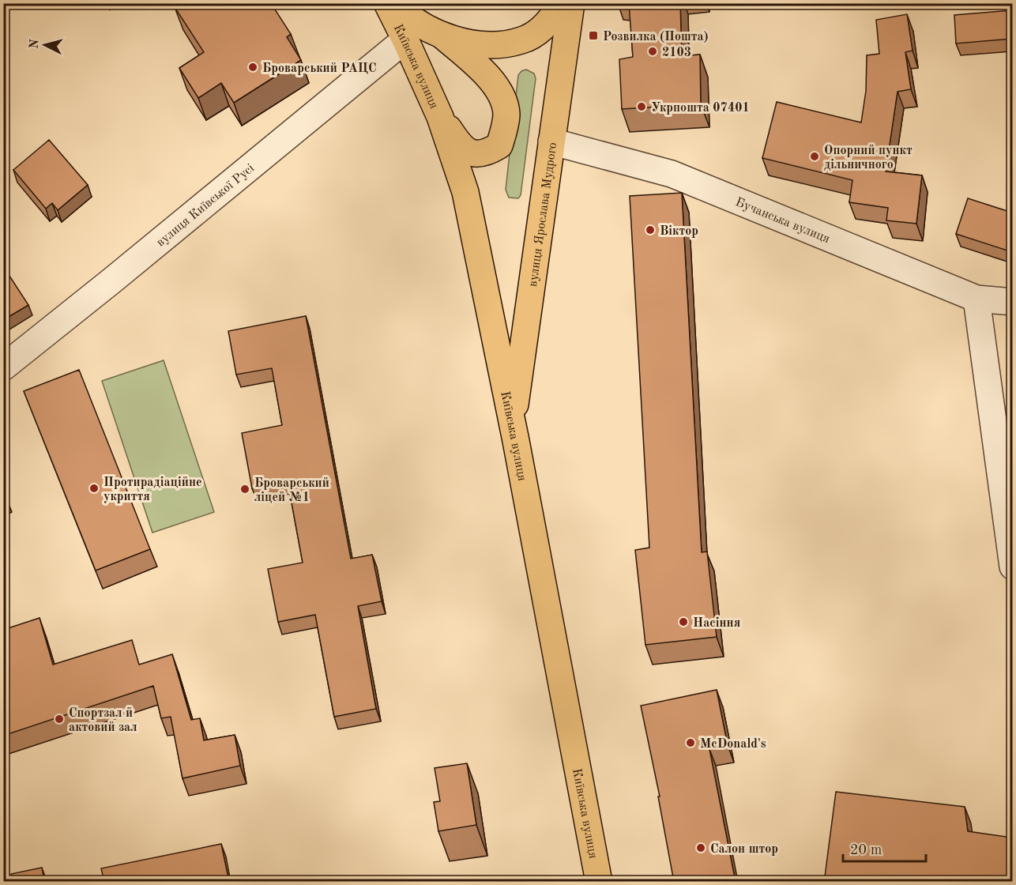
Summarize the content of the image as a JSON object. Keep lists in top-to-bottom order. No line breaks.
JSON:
{"streets":{"main road":["Київська вулиця","вулиця Ярослава Мудрого"],"street":["вулиця Київської Русі","Бучанська вулиця"]},"crossings":[["Київська вулиця","вулиця Київської Русі"],["Київська вулиця","вулиця Ярослава Мудрого"],["вулиця Ярослава Мудрого","Бучанська вулиця"]],"places":{"transit":["Розвилка (Пошта)"],"other":["2103","Броварський РАЦС","Укрпошта 07401","Опорний пункт дільничного","Віктор","Протирадіаційне укриття","Броварський ліцей №1","Насіння","Спортзал й актовий зал","McDonald's","Салон штор"]},"scale_bar":"20 m","north":"left"}
